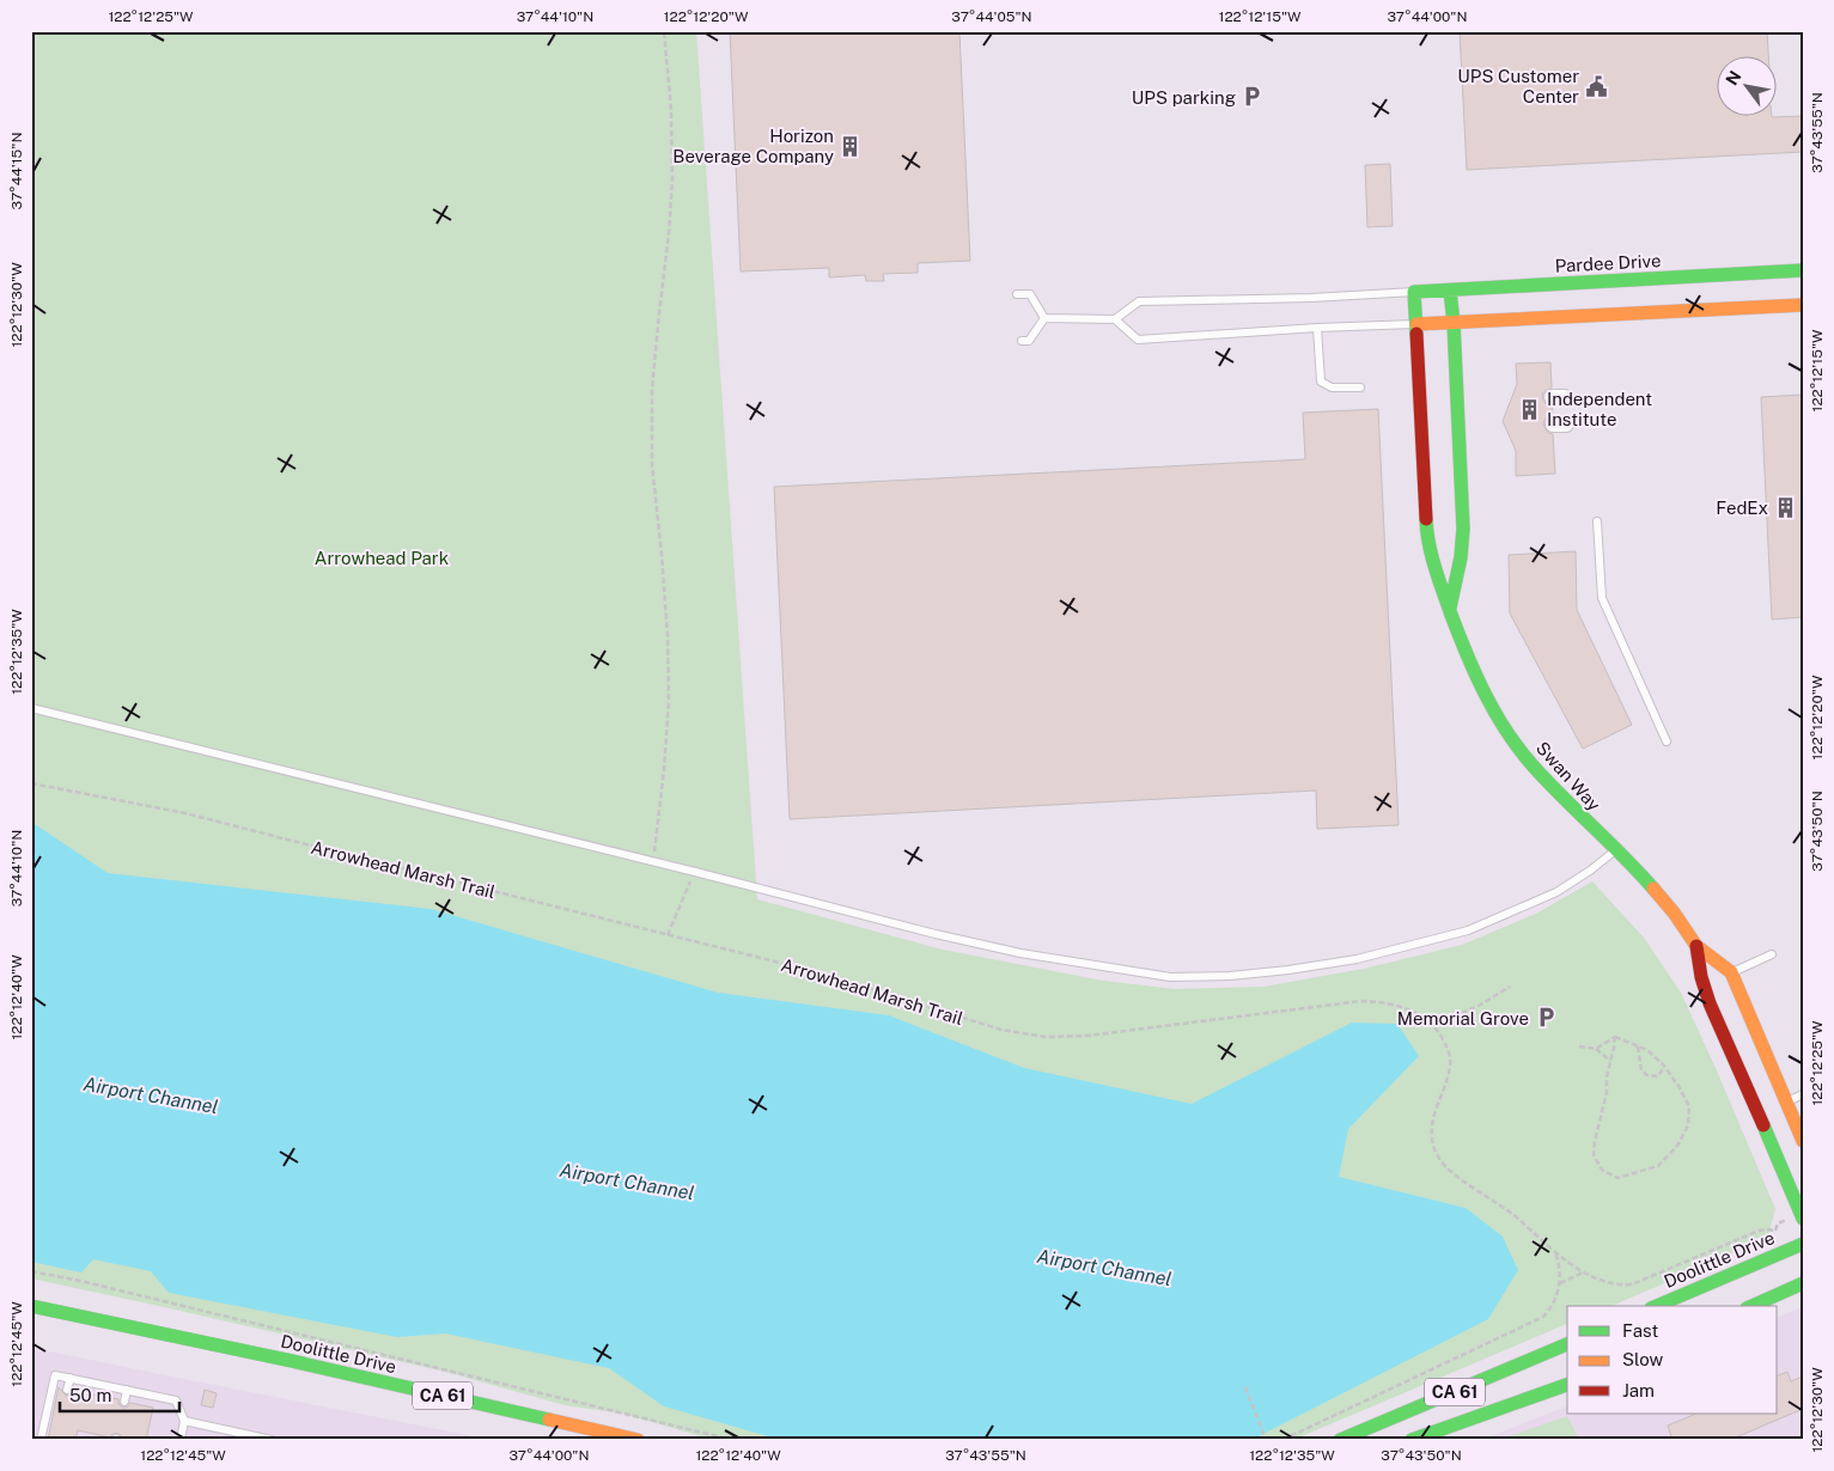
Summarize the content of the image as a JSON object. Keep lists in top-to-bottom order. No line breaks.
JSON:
{"streets":{"main road":["Pardee Drive","Swan Way","Doolittle Drive","CA 61"],"path":["Arrowhead Marsh Trail"]},"crossings":[["Pardee Drive","Swan Way"]],"water":["Airport Channel"],"parks":["Arrowhead Park"],"places":{"public building":["UPS Customer Center"],"parking":["UPS parking","Memorial Grove"],"building":["Horizon Beverage Company","Independent Institute","FedEx"]},"legend":["Fast","Slow","Jam"],"scale_bar":"50 m","north":"top left","coordinates":["122°12'25\"W","37°44'10\"N","122°12'20\"W","37°44'05\"N","122°12'15\"W","37°44'00\"N","37°43'55\"N","37°44'15\"N","122°12'30\"W","122°12'35\"W","37°43'50\"N","122°12'40\"W","122°12'45\"W"]}
